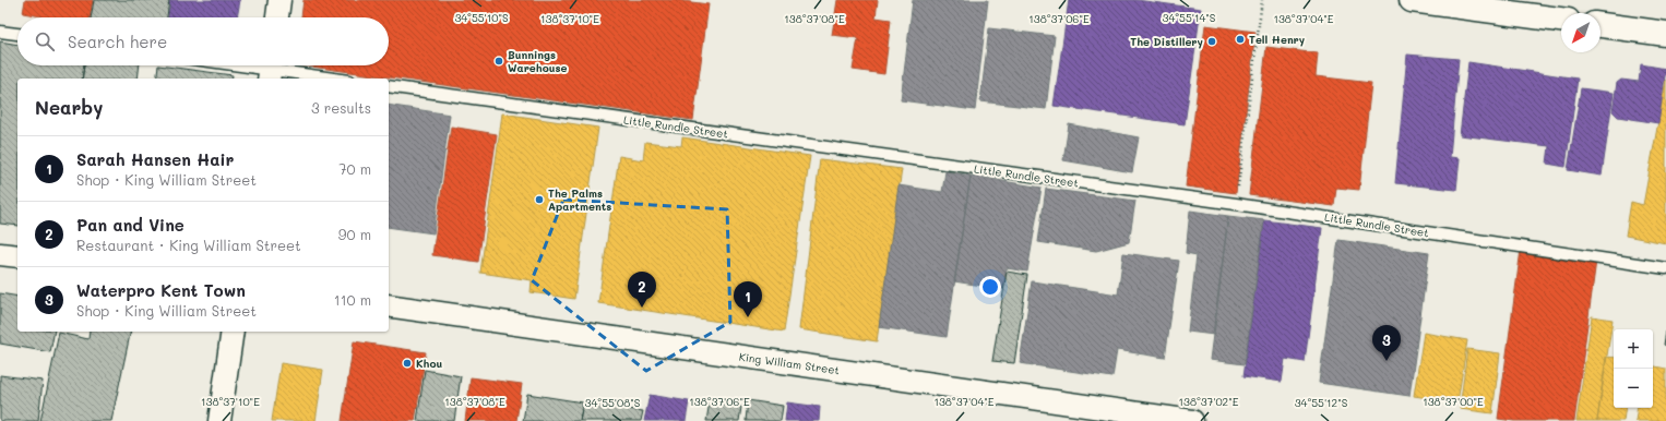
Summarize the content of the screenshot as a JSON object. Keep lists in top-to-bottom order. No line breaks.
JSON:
{"streets":{"street":["King William Street"],"lane":["Little Rundle Street"]},"places":["Tell Henry","The Distillery","Bunnings Warehouse","The Palms Apartments","Khou"],"north":"bottom left","page":{"search":"Search here","heading":["Nearby","3 results"],"list":[{"mark":"1","name":"Sarah Hansen Hair","note":"Shop · King William Street","value":"70 m"},{"mark":"2","name":"Pan and Vine","note":"Restaurant · King William Street","value":"90 m"},{"mark":"3","name":"Waterpro Kent Town","note":"Shop · King William Street","value":"110 m"}],"pins":["2","1","3"],"map_buttons":["+","−"]},"coordinates":["34°55'10\"S","34°55'14\"S","138°37'10\"E","138°37'08\"E","138°37'06\"E","138°37'04\"E","138°37'02\"E","138°37'00\"E","34°55'08\"S","34°55'12\"S"]}
